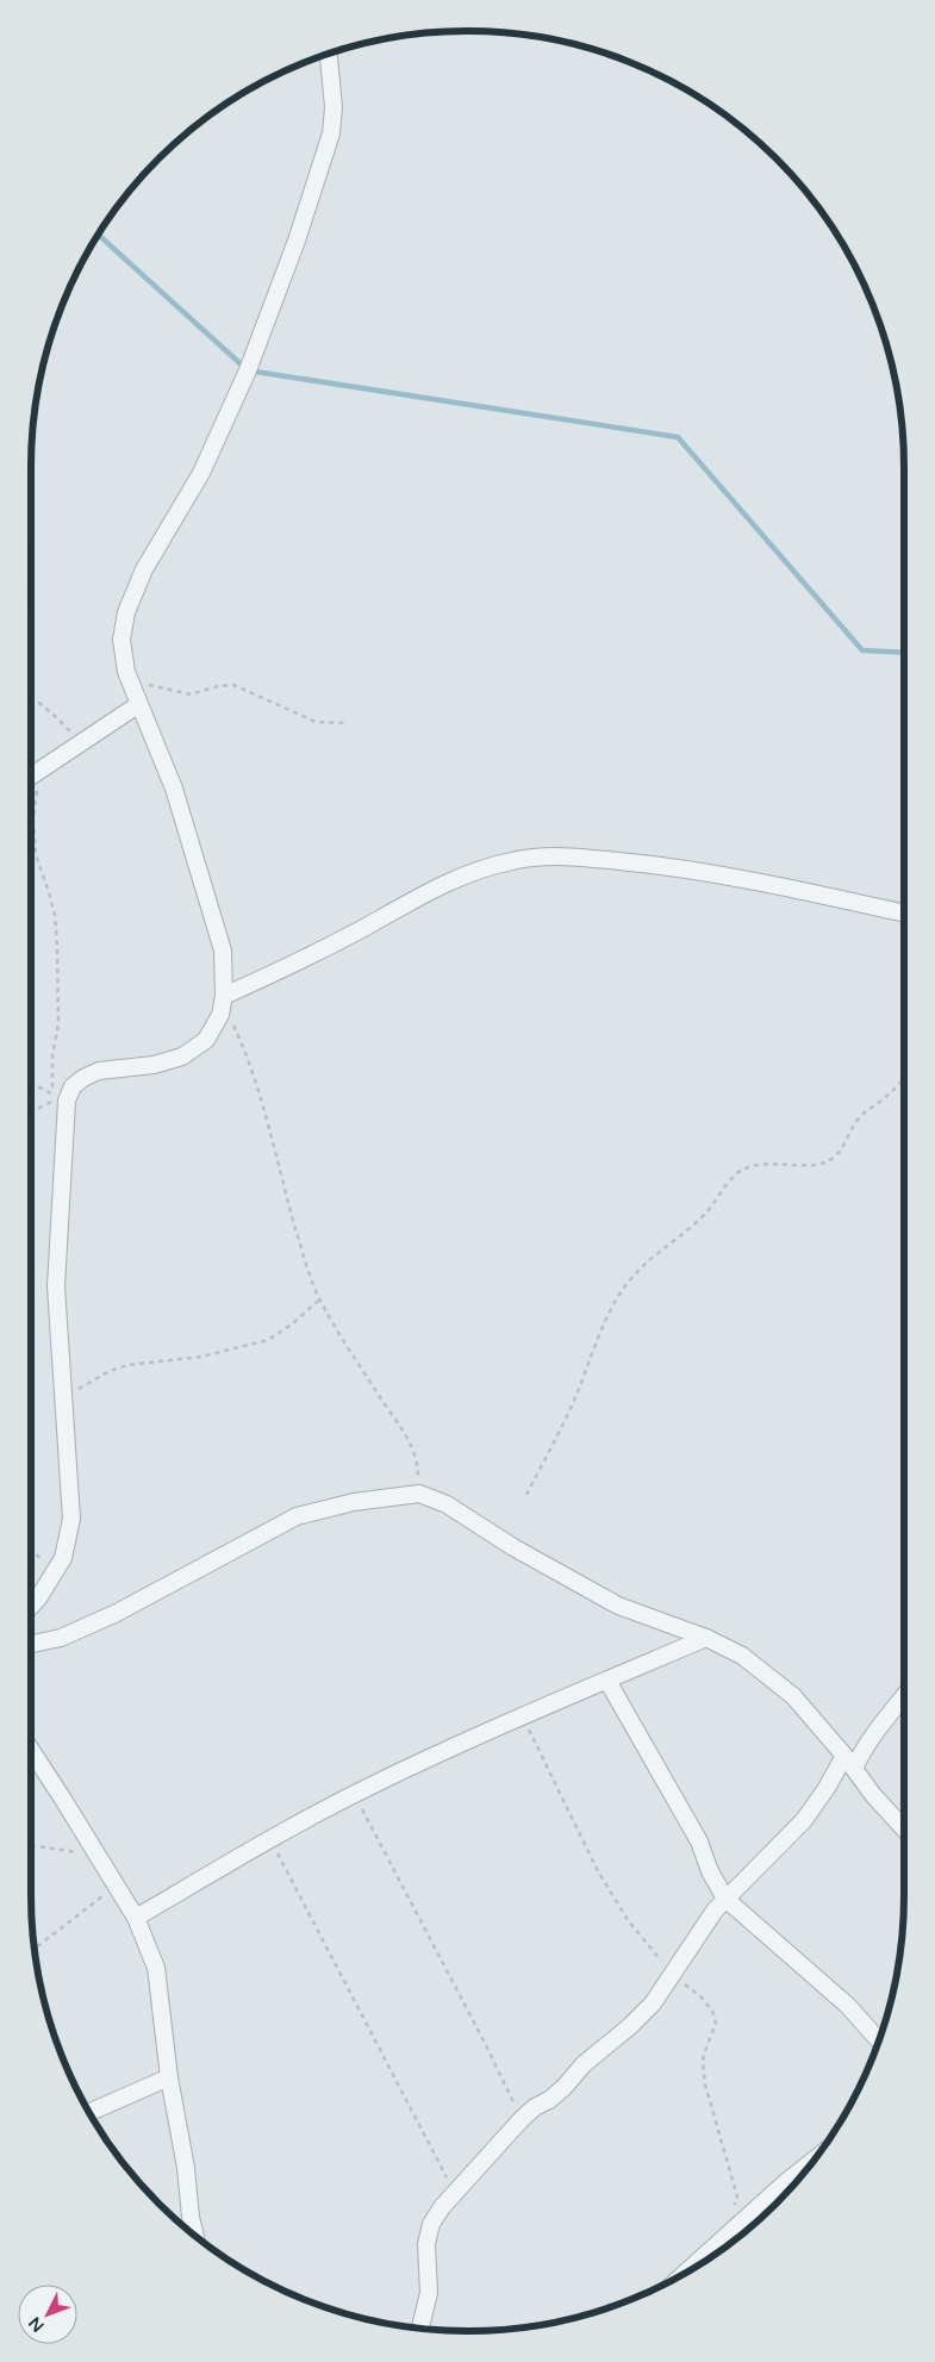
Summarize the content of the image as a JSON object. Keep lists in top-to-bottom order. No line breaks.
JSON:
{"north":"bottom left"}
